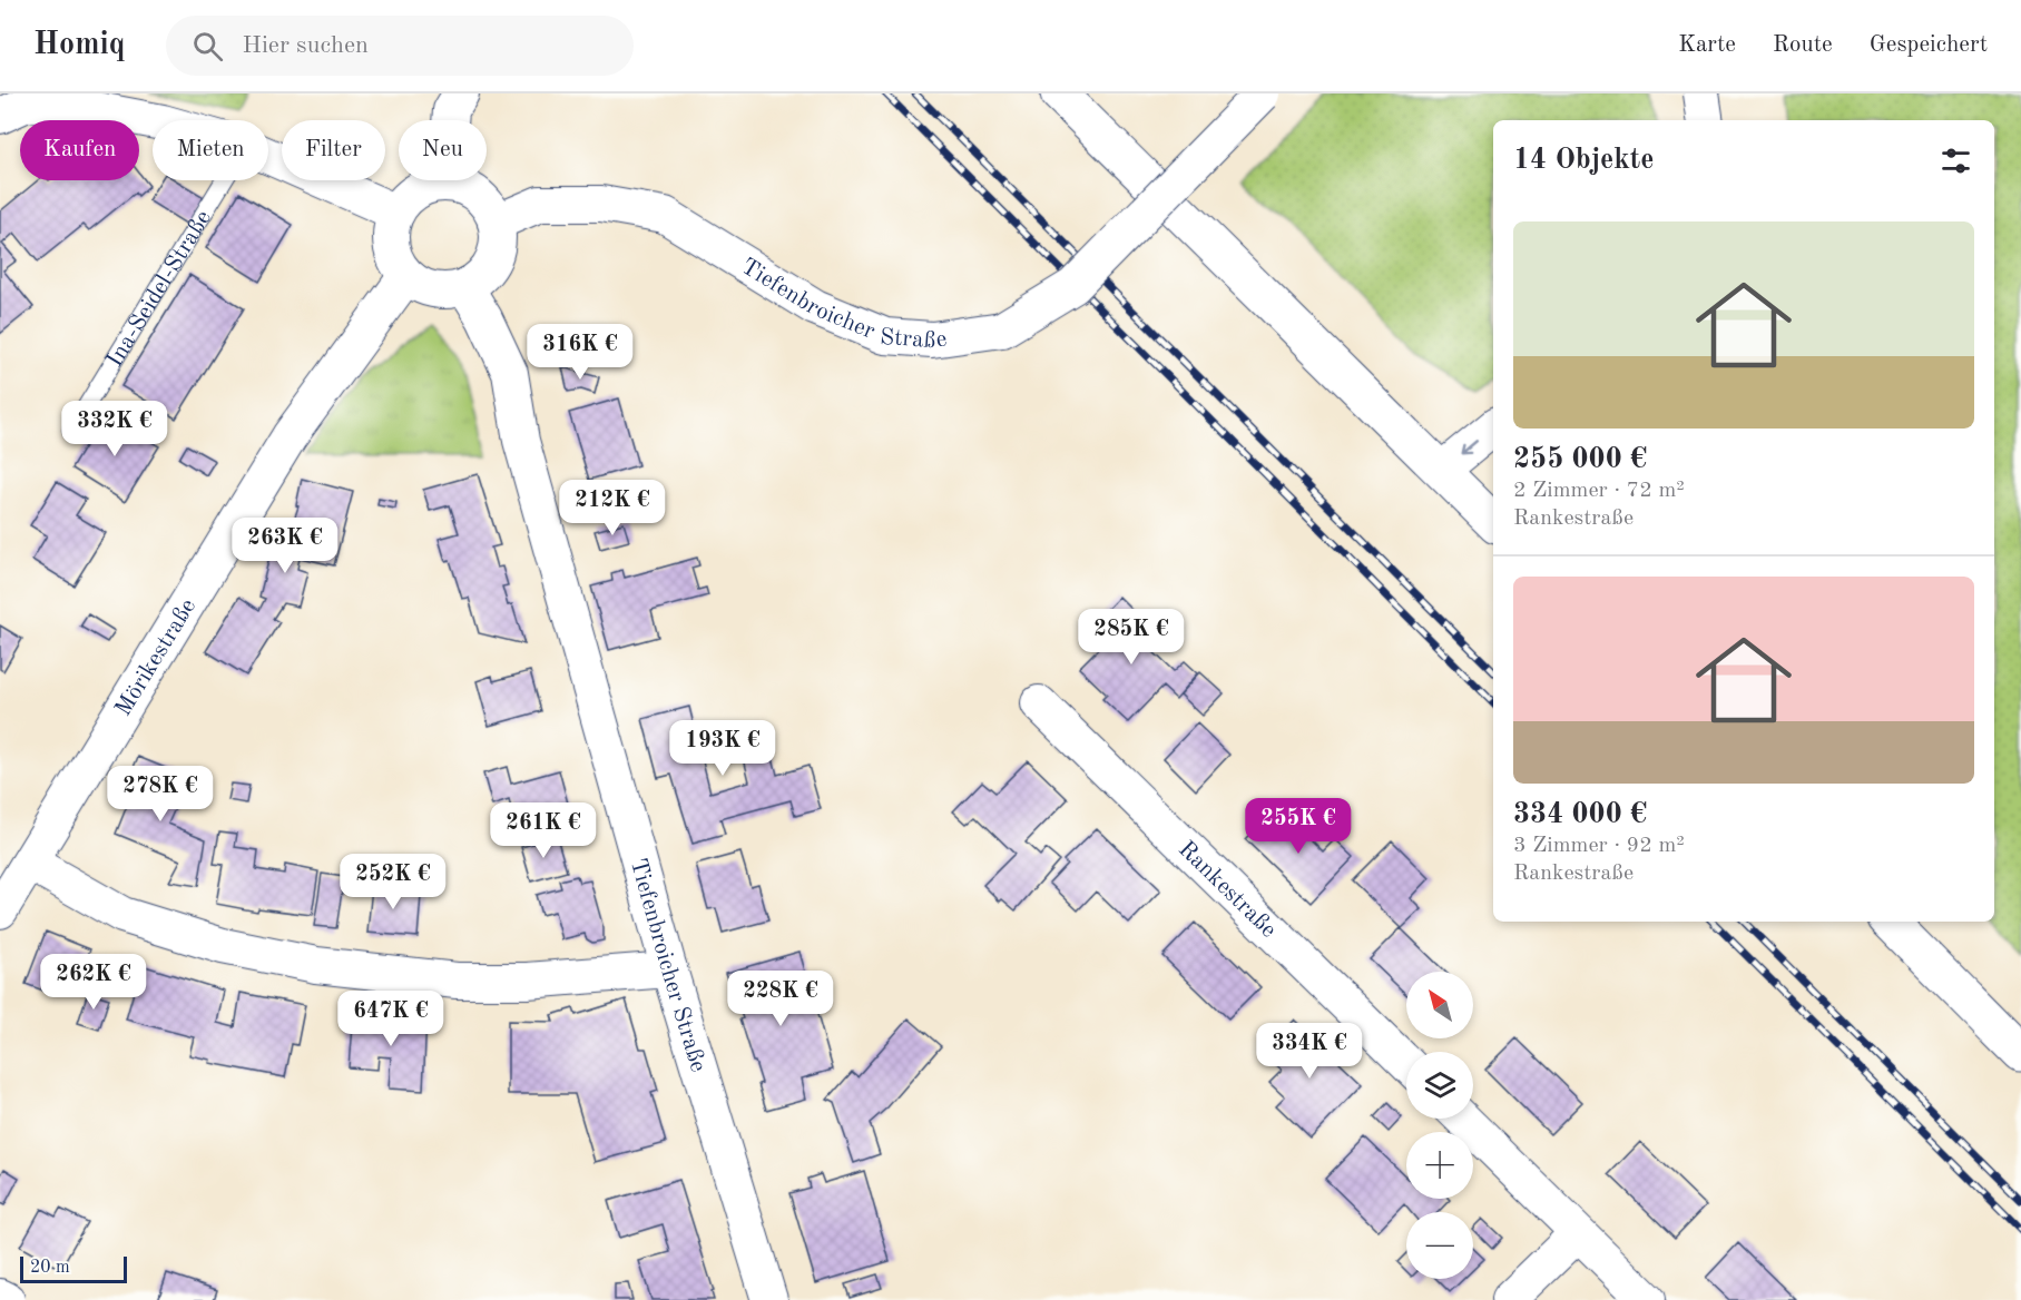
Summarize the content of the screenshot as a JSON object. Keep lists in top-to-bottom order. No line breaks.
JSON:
{"streets":{"street":["Tiefenbroicher Straße","Mörikestraße","Rankestraße"],"lane":["Ina-Seidel-Straße"]},"crossings":[["Tiefenbroicher Straße","Mörikestraße"]],"scale_bar":"20 m","north":"top left","page":{"header":"Homiq","search":"Hier suchen","nav":["Karte","Route","Gespeichert"],"chip":["Kaufen","Mieten","Filter","Neu"],"heading":"14 Objekte","list":[{"name":"255 000 €","note":"2 Zimmer · 72 m² · Rankestraße"},{"name":"334 000 €","note":"3 Zimmer · 92 m² · Rankestraße"}],"price":["316K €","332K €","212K €","263K €","285K €","193K €","278K €","255K €","261K €","252K €","262K €","228K €","647K €","334K €"],"map_buttons":["+","−"],"scale":"20 m"}}
